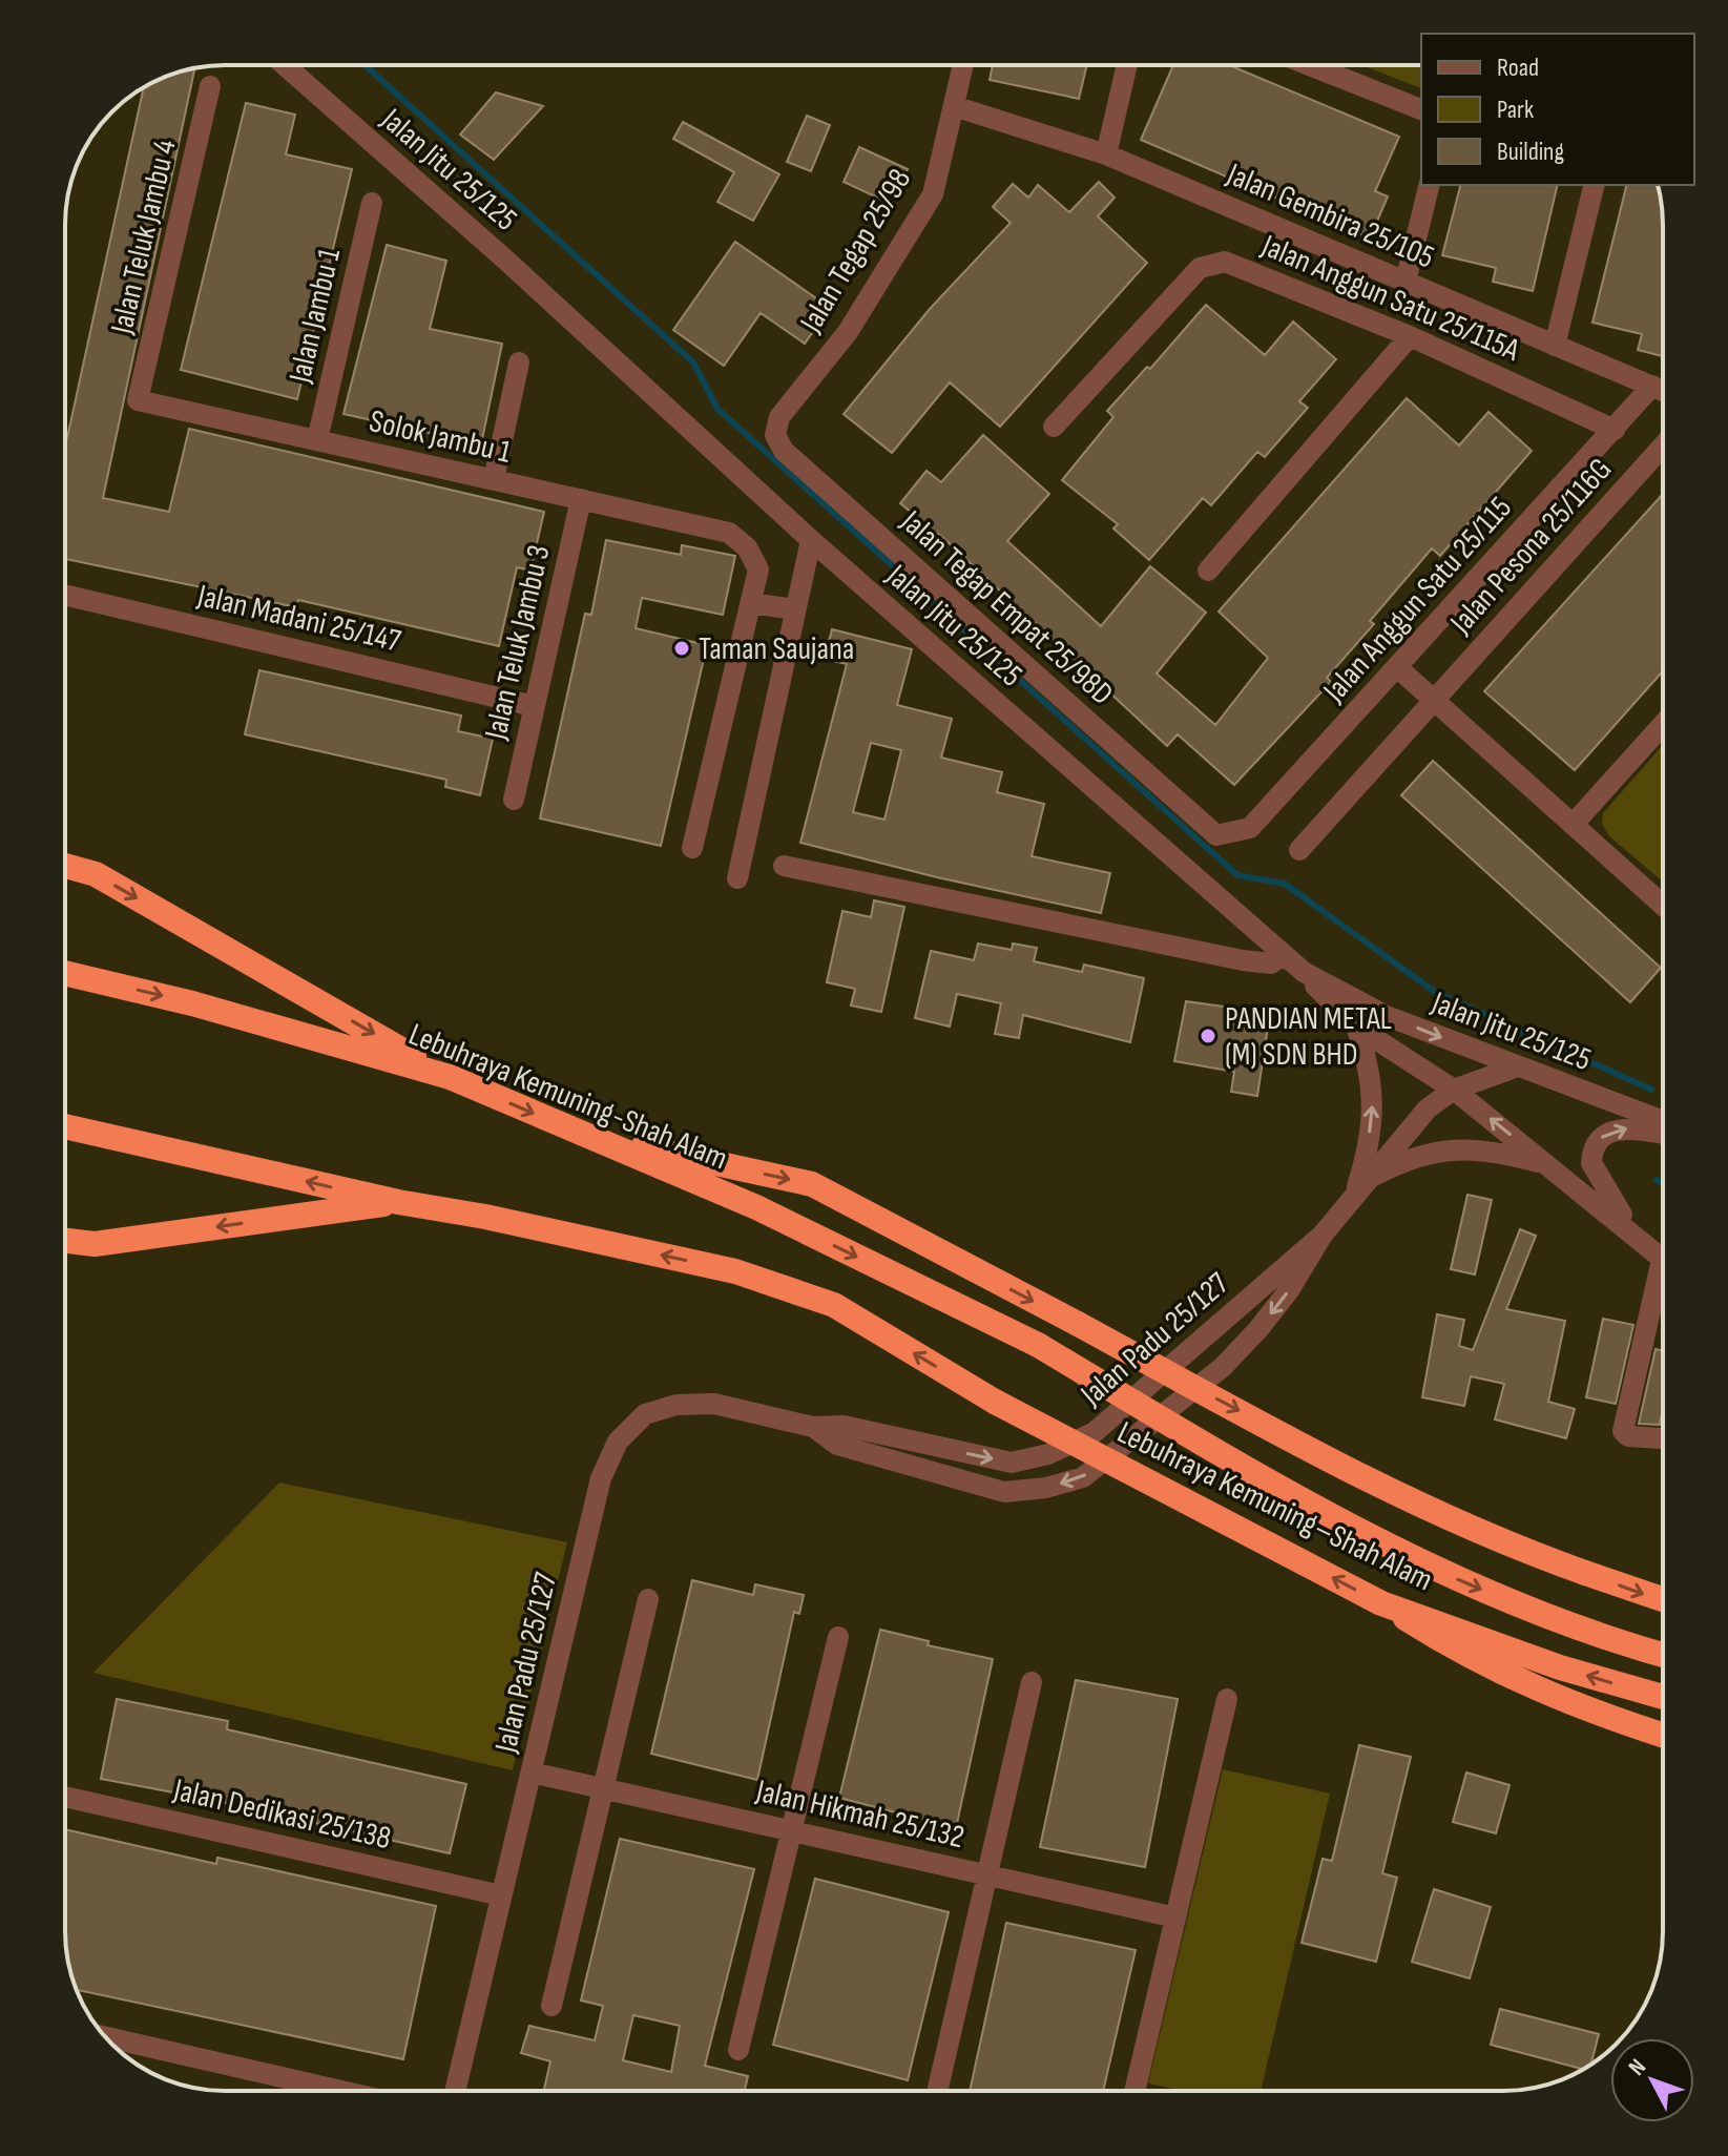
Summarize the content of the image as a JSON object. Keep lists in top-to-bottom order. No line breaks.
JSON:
{"streets":{"highway":["Lebuhraya Kemuning-Shah Alam","Lebuhraya Kemuning–Shah Alam"],"street":["Jalan Jitu 25/125","Jalan Gembira 25/105","Jalan Teluk Jambu 4","Jalan Tegap 25/98","Jalan Anggun Satu 25/115A","Jalan Jambu 1","Solok Jambu 1","Jalan Pesona 25/116G","Jalan Anggun Satu 25/115","Jalan Tegap Empat 25/98D","Jalan Madani 25/147","Jalan Teluk Jambu 3","Jalan Padu 25/127","Jalan Dedikasi 25/138","Jalan Hikmah 25/132"]},"crossings":[["Jalan Jitu 25/125","Jalan Padu 25/127"],["Jalan Gembira 25/105","Jalan Tegap 25/98"],["Jalan Gembira 25/105","Jalan Anggun Satu 25/115"],["Jalan Teluk Jambu 4","Solok Jambu 1"],["Jalan Tegap 25/98","Jalan Tegap Empat 25/98D"],["Jalan Anggun Satu 25/115A","Jalan Anggun Satu 25/115"],["Jalan Jambu 1","Solok Jambu 1"],["Solok Jambu 1","Jalan Teluk Jambu 3"],["Jalan Anggun Satu 25/115","Jalan Tegap Empat 25/98D"],["Jalan Madani 25/147","Jalan Teluk Jambu 3"],["Lebuhraya Kemuning-Shah Alam","Lebuhraya Kemuning–Shah Alam"],["Jalan Padu 25/127","Jalan Dedikasi 25/138"],["Jalan Padu 25/127","Jalan Hikmah 25/132"]],"places":["Taman Saujana","PANDIAN METAL (M) SDN BHD"],"legend":["Road","Park","Building"],"north":"top left"}
